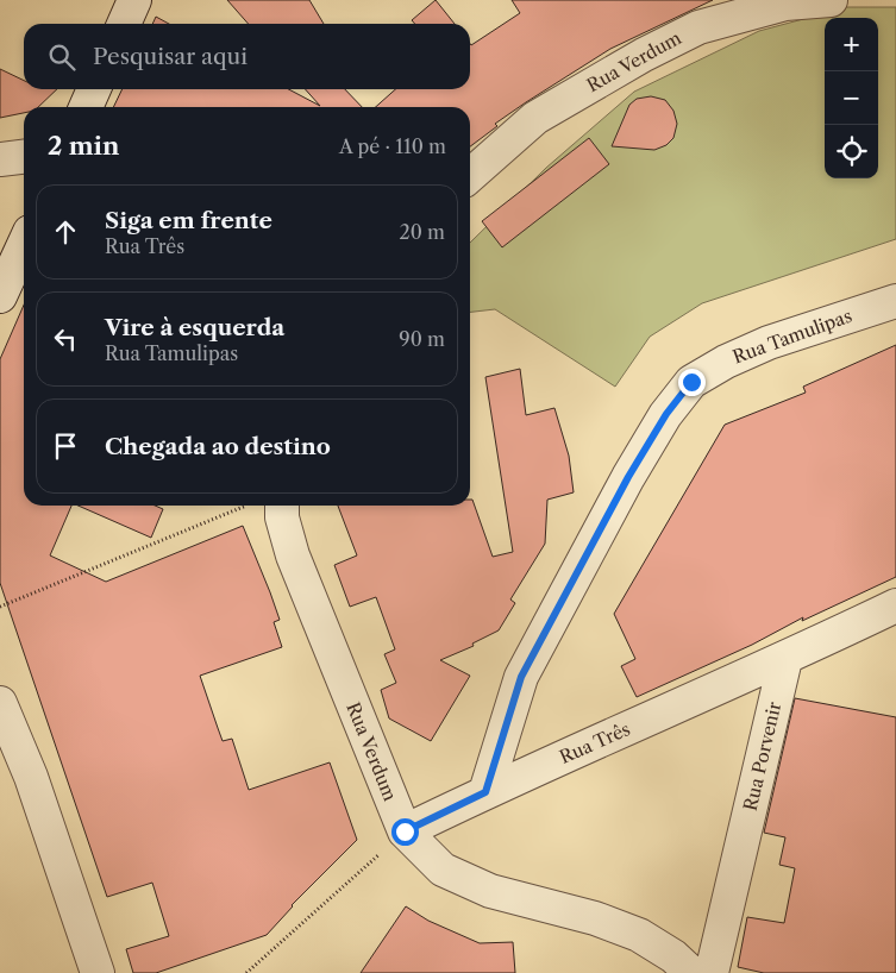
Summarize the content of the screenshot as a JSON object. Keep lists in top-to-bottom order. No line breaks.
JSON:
{"streets":{"street":["Rua Verdum","Rua Tamulipas","Rua Três","Rua Porvenir"]},"crossings":[["Rua Verdum","Rua Três"],["Rua Tamulipas","Rua Três"],["Rua Três","Rua Porvenir"]],"page":{"map_buttons":["+","−"],"search":"Pesquisar aqui","heading":["2 min","A pé · 110 m"],"list":[["Siga em frente","Rua Três","20 m"],["Vire à esquerda","Rua Tamulipas","90 m"],"Chegada ao destino"]}}
